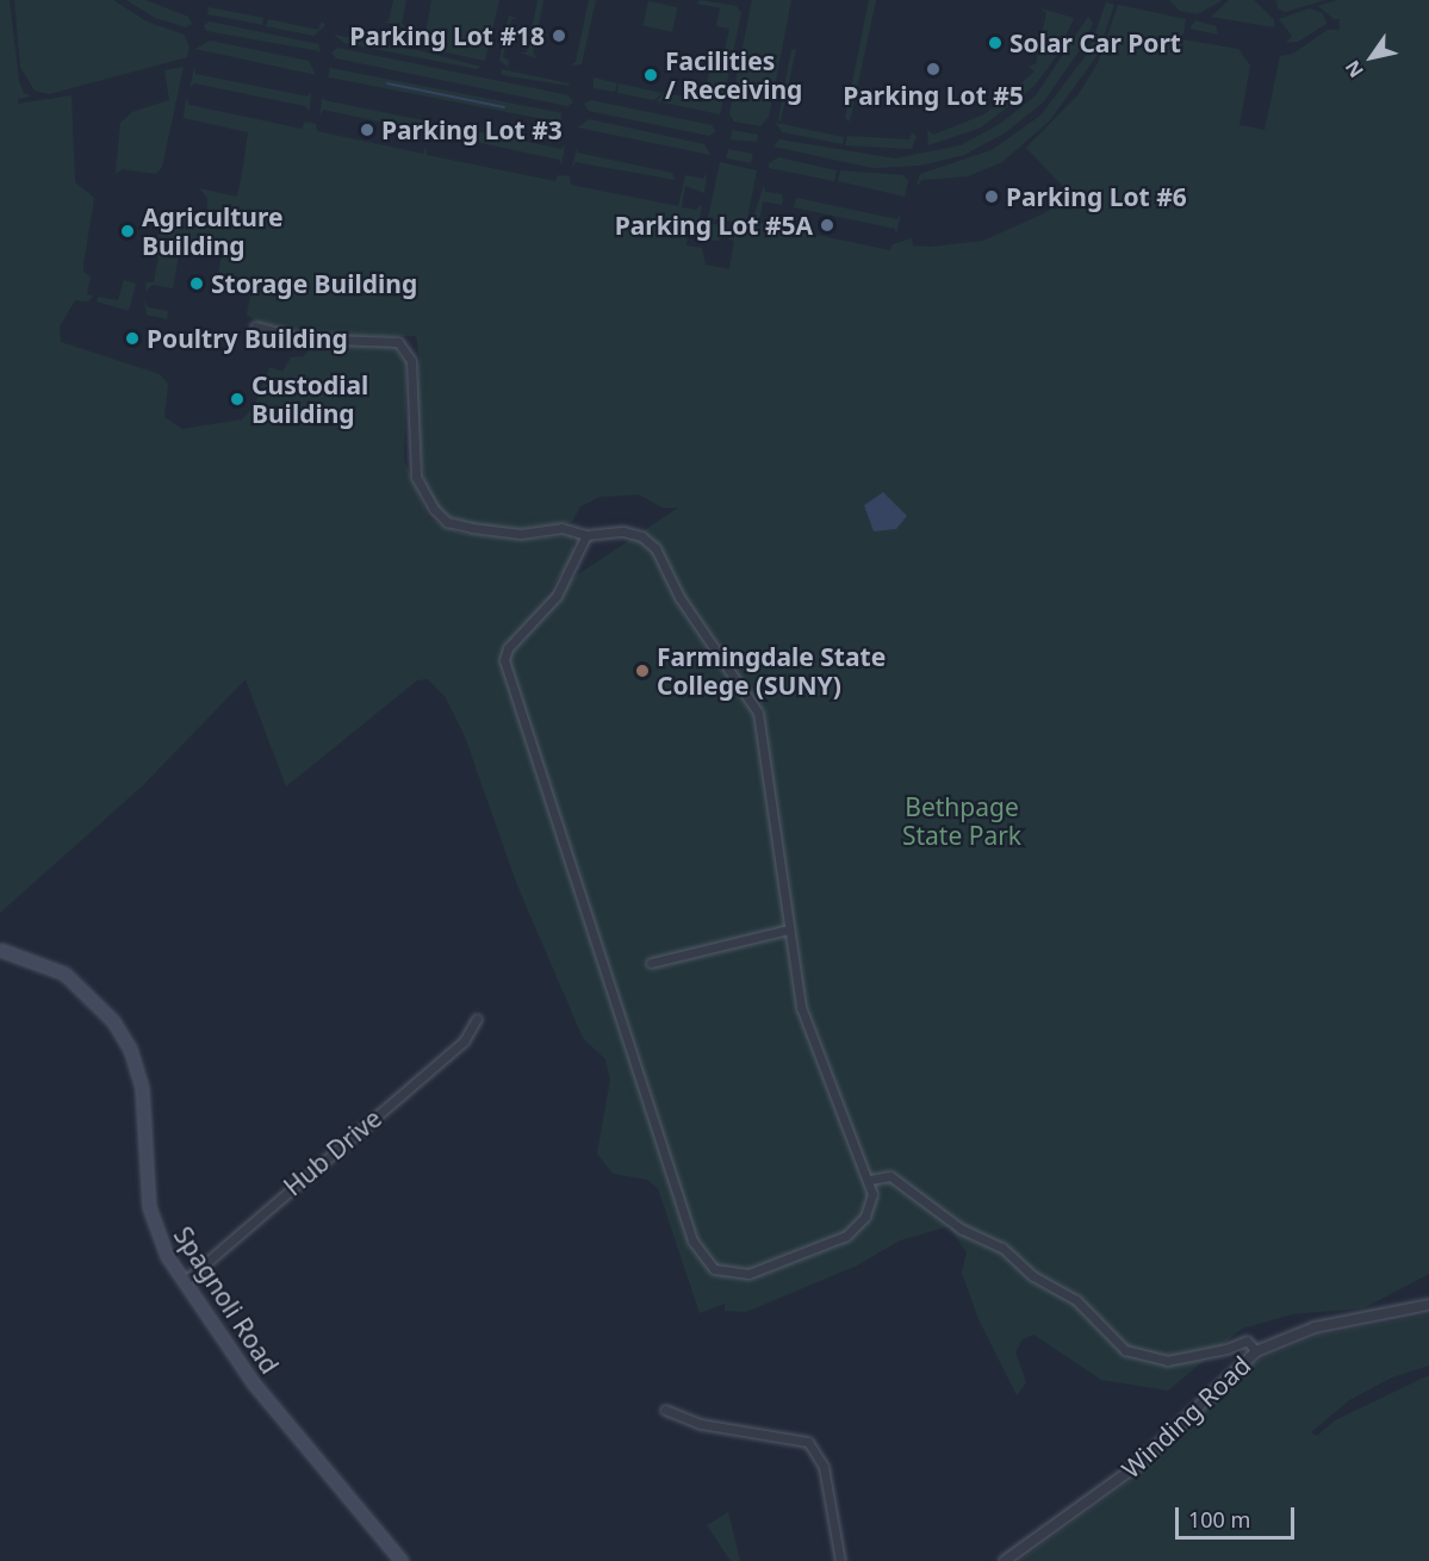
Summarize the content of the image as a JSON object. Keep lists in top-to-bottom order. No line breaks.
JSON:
{"streets":{"main road":["Spagnoli Road"],"street":["Hub Drive","Winding Road"]},"crossings":[["Hub Drive","Spagnoli Road"]],"parks":["Bethpage State Park"],"places":["Parking Lot #18","Solar Car Port","Parking Lot #5","Facilities / Receiving","Parking Lot #3","Parking Lot #6","Parking Lot #5A","Agriculture Building","Storage Building","Poultry Building","Custodial Building","Farmingdale State College (SUNY)"],"scale_bar":"100 m","north":"bottom left"}
